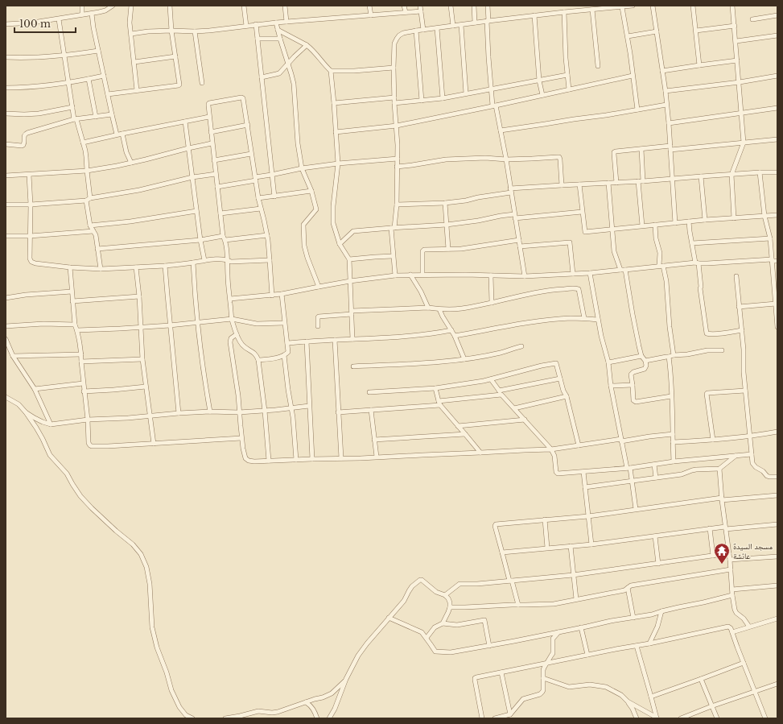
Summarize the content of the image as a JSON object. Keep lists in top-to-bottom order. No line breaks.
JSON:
{"places":{"temple":["مسجد السيدة عائشة"]},"scale_bar":"100 m"}
